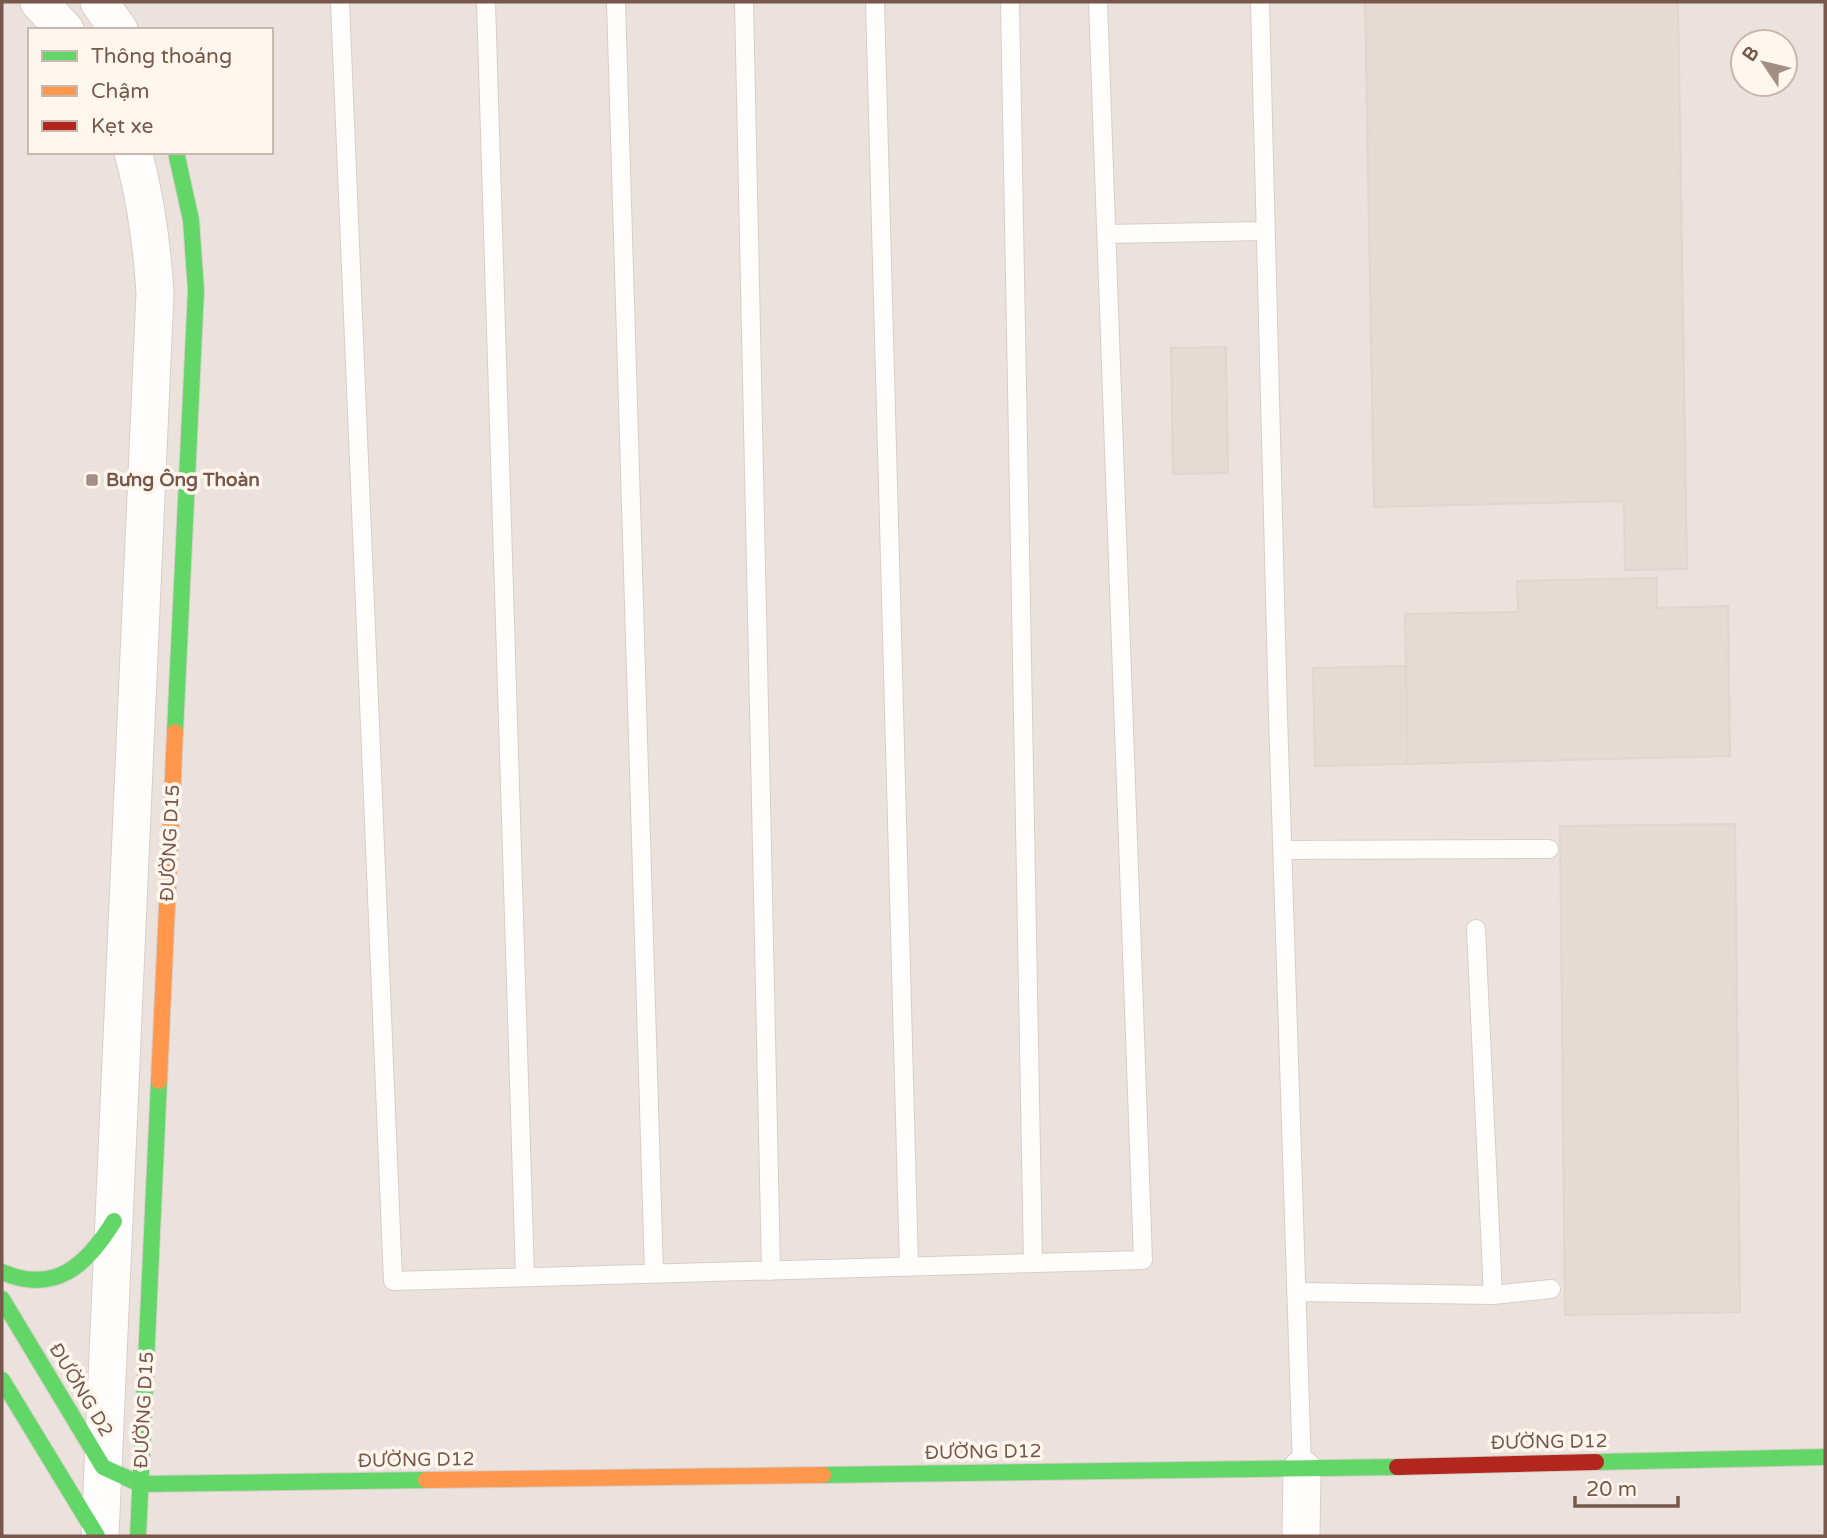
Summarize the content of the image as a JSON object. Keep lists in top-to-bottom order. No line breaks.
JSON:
{"streets":{"street":["ĐƯỜNG D15","ĐƯỜNG D2","ĐƯỜNG D12"]},"crossings":[["ĐƯỜNG D15","ĐƯỜNG D2"],["ĐƯỜNG D15","ĐƯỜNG D12"],["ĐƯỜNG D2","ĐƯỜNG D12"]],"places":{"transit":["Bưng Ông Thoàn"]},"legend":["Thông thoáng","Chậm","Kẹt xe"],"scale_bar":"20 m","north":"top left"}
